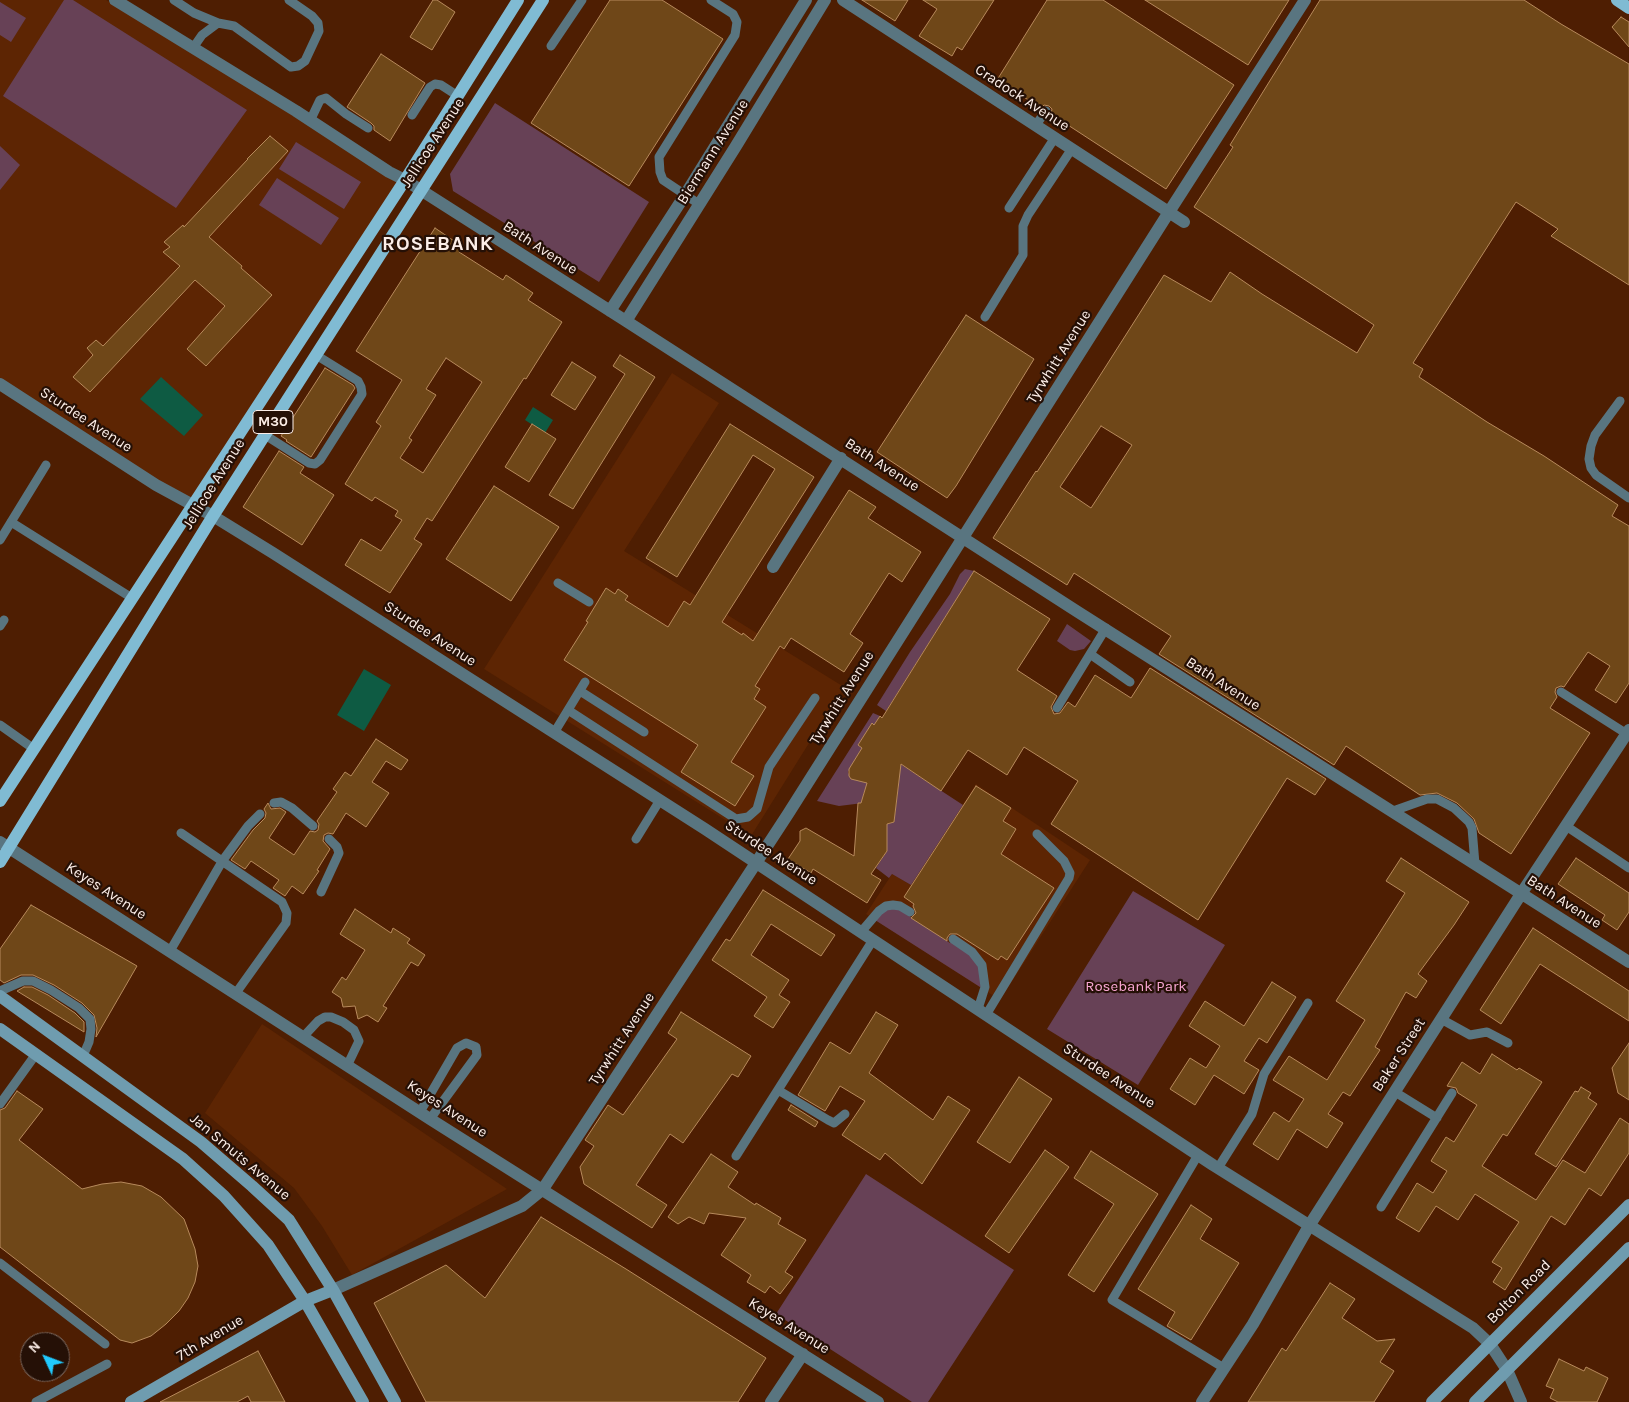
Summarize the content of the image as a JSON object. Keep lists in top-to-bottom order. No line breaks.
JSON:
{"streets":{"main road":["Jellicoe Avenue","Tyrwhitt Avenue","M30","Jan Smuts Avenue","Bolton Road","7th Avenue"],"street":["Cradock Avenue","Biermann Avenue","Bath Avenue","Sturdee Avenue","Keyes Avenue","Baker Street"]},"crossings":[["Cradock Avenue","Tyrwhitt Avenue"],["Jellicoe Avenue","Bath Avenue"],["Jellicoe Avenue","Sturdee Avenue"],["Jellicoe Avenue","Keyes Avenue"],["Biermann Avenue","Bath Avenue"],["Bath Avenue","Tyrwhitt Avenue"],["Bath Avenue","Baker Street"],["Tyrwhitt Avenue","Sturdee Avenue"],["Tyrwhitt Avenue","Keyes Avenue"],["Tyrwhitt Avenue","Jan Smuts Avenue"],["Tyrwhitt Avenue","7th Avenue"],["Sturdee Avenue","Baker Street"],["Sturdee Avenue","Bolton Road"]],"districts":["ROSEBANK"],"parks":["Rosebank Park"],"north":"top left"}
